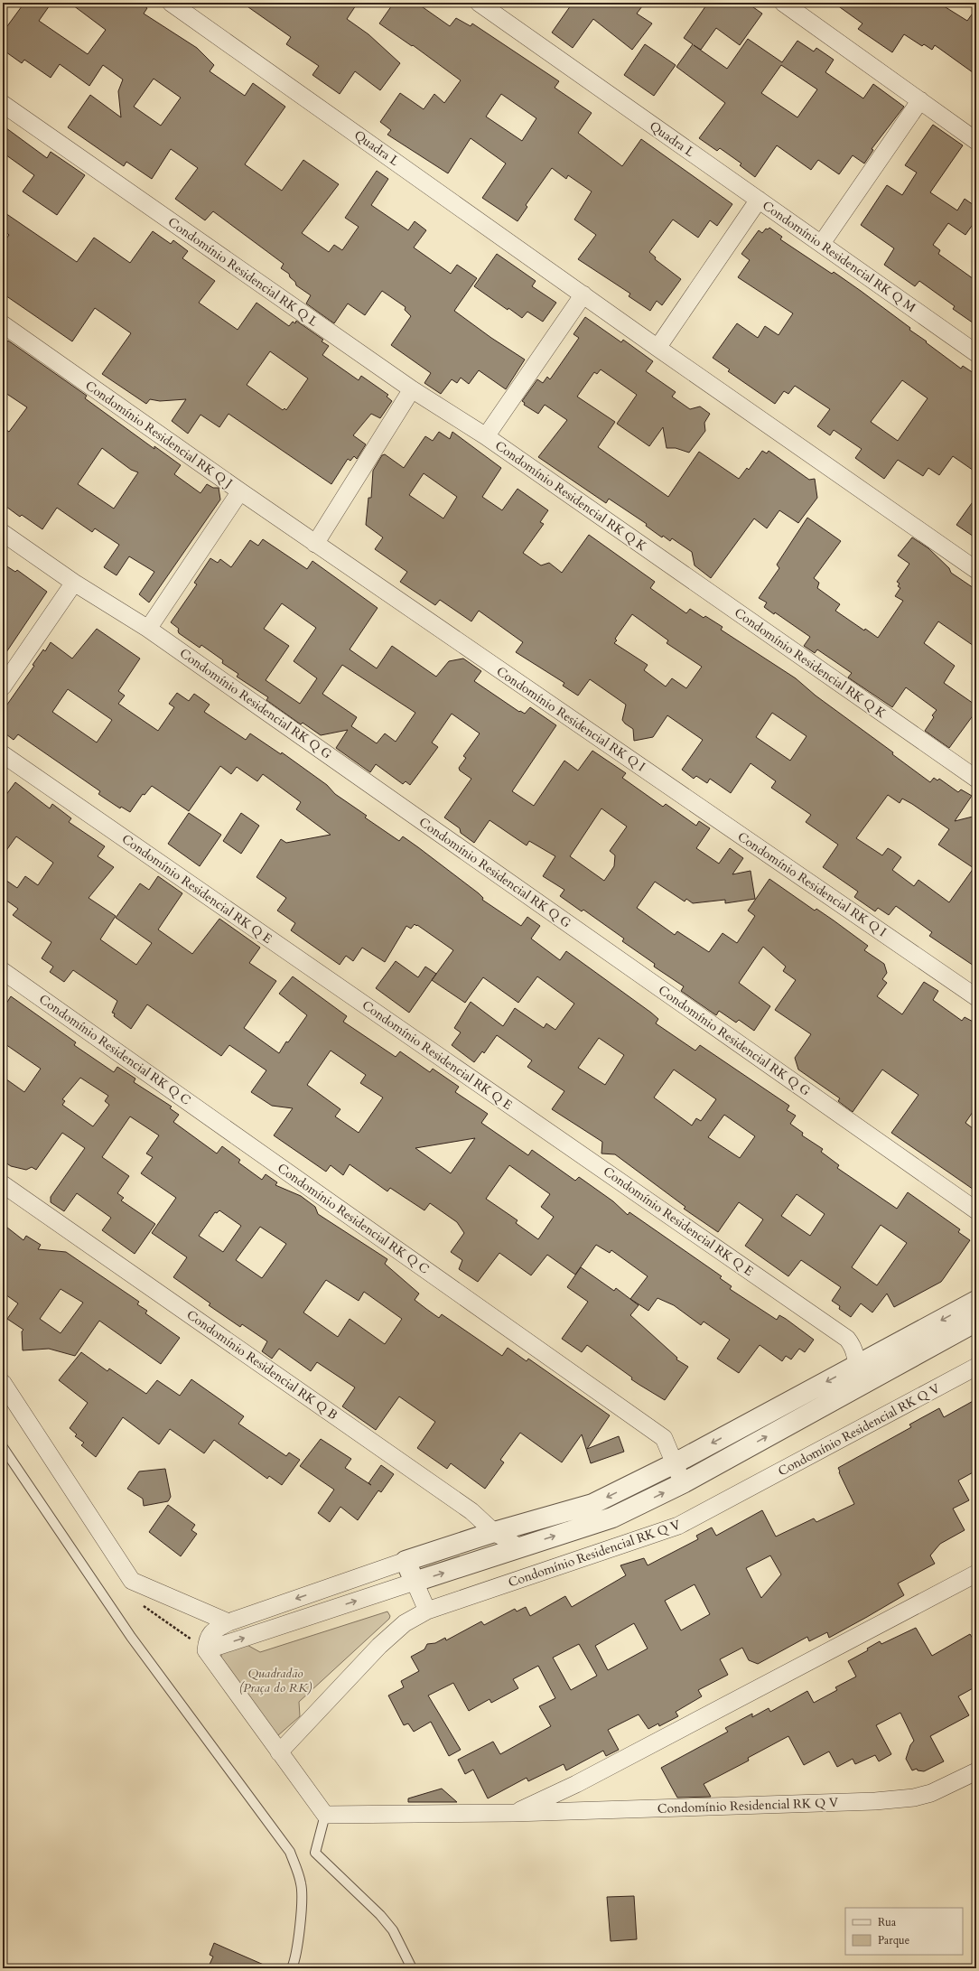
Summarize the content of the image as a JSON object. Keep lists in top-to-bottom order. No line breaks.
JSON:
{"streets":{"street":["Quadra L","Condomínio Residencial RK Q M","Condomínio Residencial RK Q L","Condomínio Residencial RK Q J","Condomínio Residencial RK Q K","Condomínio Residencial RK Q G","Condomínio Residencial RK Q I","Condomínio Residencial RK Q E","Condomínio Residencial RK Q C","Condomínio Residencial RK Q B","Condomínio Residencial RK Q V"]},"crossings":[["Quadra L","Condomínio Residencial RK Q M"],["Quadra L","Condomínio Residencial RK Q K"],["Condomínio Residencial RK Q L","Condomínio Residencial RK Q K"],["Condomínio Residencial RK Q J","Condomínio Residencial RK Q I"]],"parks":["Quadradão (Praça do RK)"],"legend":["Rua","Parque"]}
